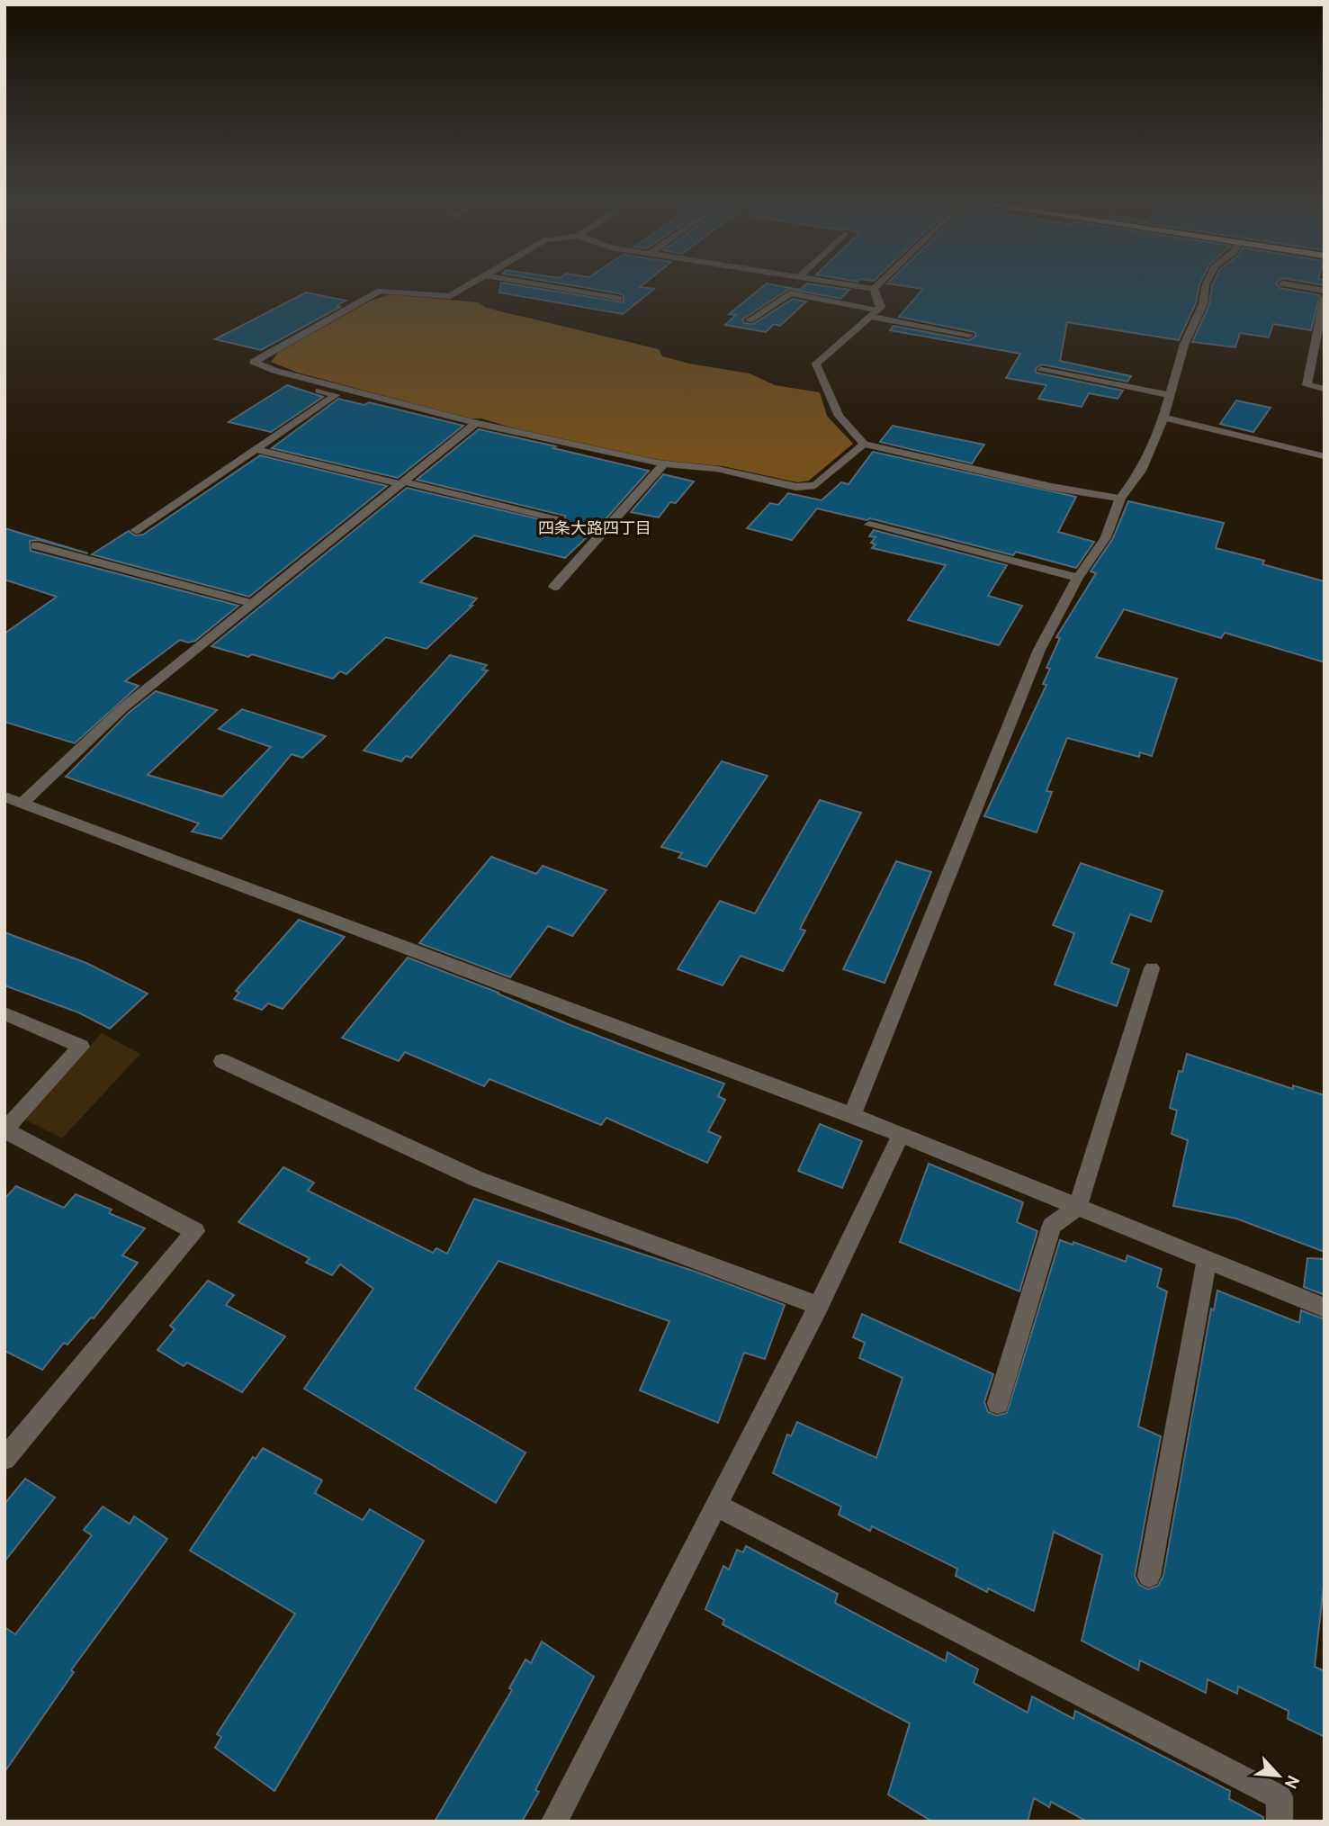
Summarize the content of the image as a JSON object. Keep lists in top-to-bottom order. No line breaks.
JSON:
{"districts":["四条大路四丁目"],"north":"bottom right"}
